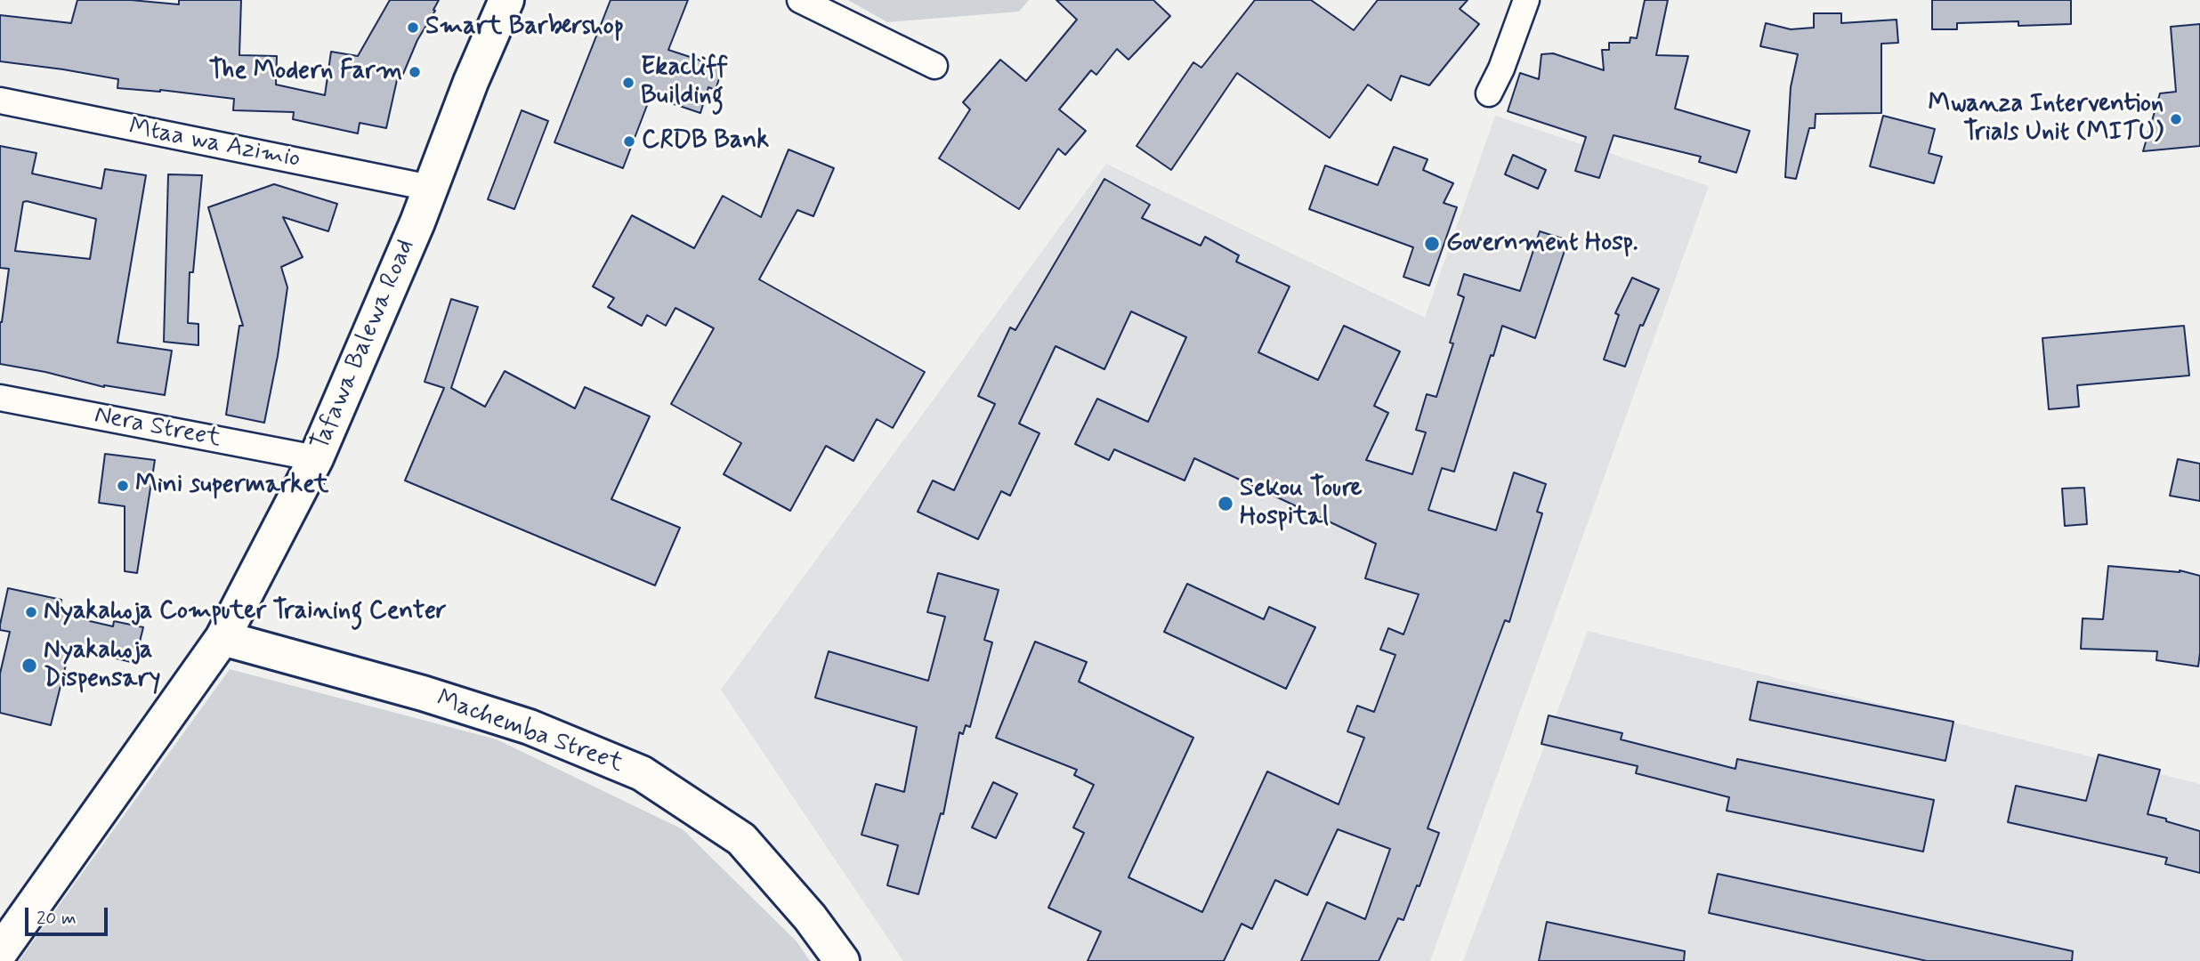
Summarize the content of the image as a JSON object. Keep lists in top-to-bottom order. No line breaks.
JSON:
{"streets":{"main road":["Tafawa Balewa Road","Machemba Street"],"street":["Mtaa wa Azimio","Nera Street"]},"crossings":[["Mtaa wa Azimio","Tafawa Balewa Road"],["Tafawa Balewa Road","Nera Street"],["Tafawa Balewa Road","Machemba Street"]],"places":["Smart Barbershop","The Modern Farm","Ekacliff Building","Mwanza Intervention Trials Unit (MITU)","CRDB Bank","Government Hosp.","Mini supermarket","Sekou Toure Hospital","Nyakahoja Computer Training Center","Nyakahoja Dispensary"],"scale_bar":"20 m"}
